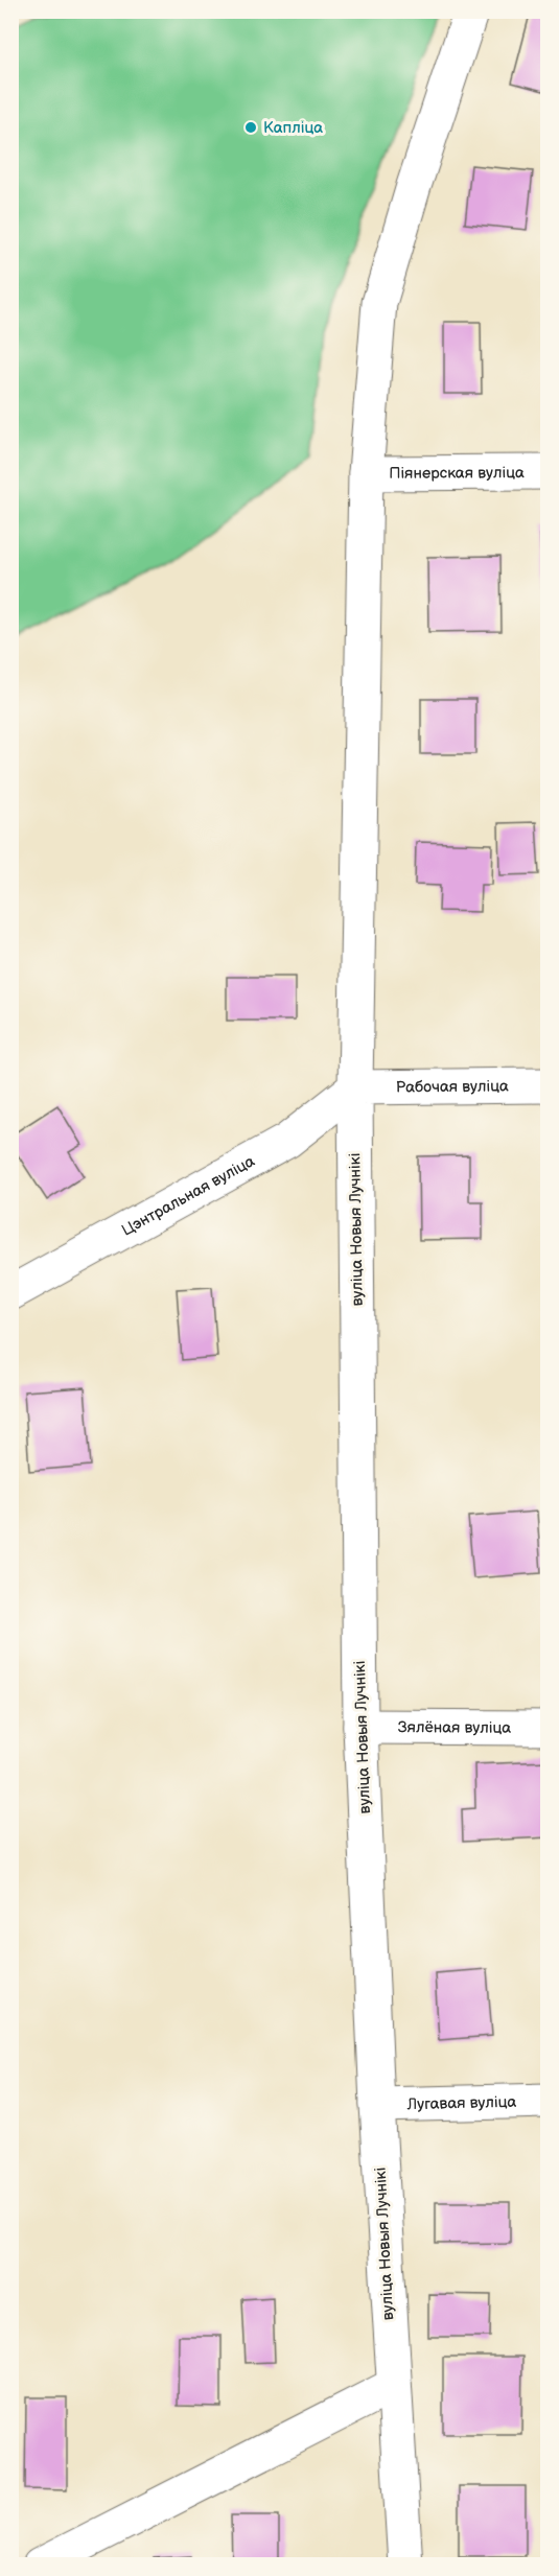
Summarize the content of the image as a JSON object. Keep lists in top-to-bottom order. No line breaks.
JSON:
{"streets":{"street":["Піянерская вуліца","Рабочая вуліца","Цэнтральная вуліца","вуліца Новыя Лучнікі","Зялёная вуліца","Лугавая вуліца"]},"crossings":[["Піянерская вуліца","вуліца Новыя Лучнікі"],["Рабочая вуліца","Цэнтральная вуліца"],["Рабочая вуліца","вуліца Новыя Лучнікі"],["Цэнтральная вуліца","вуліца Новыя Лучнікі"],["вуліца Новыя Лучнікі","Зялёная вуліца"],["вуліца Новыя Лучнікі","Лугавая вуліца"]],"places":["Капліца"]}
